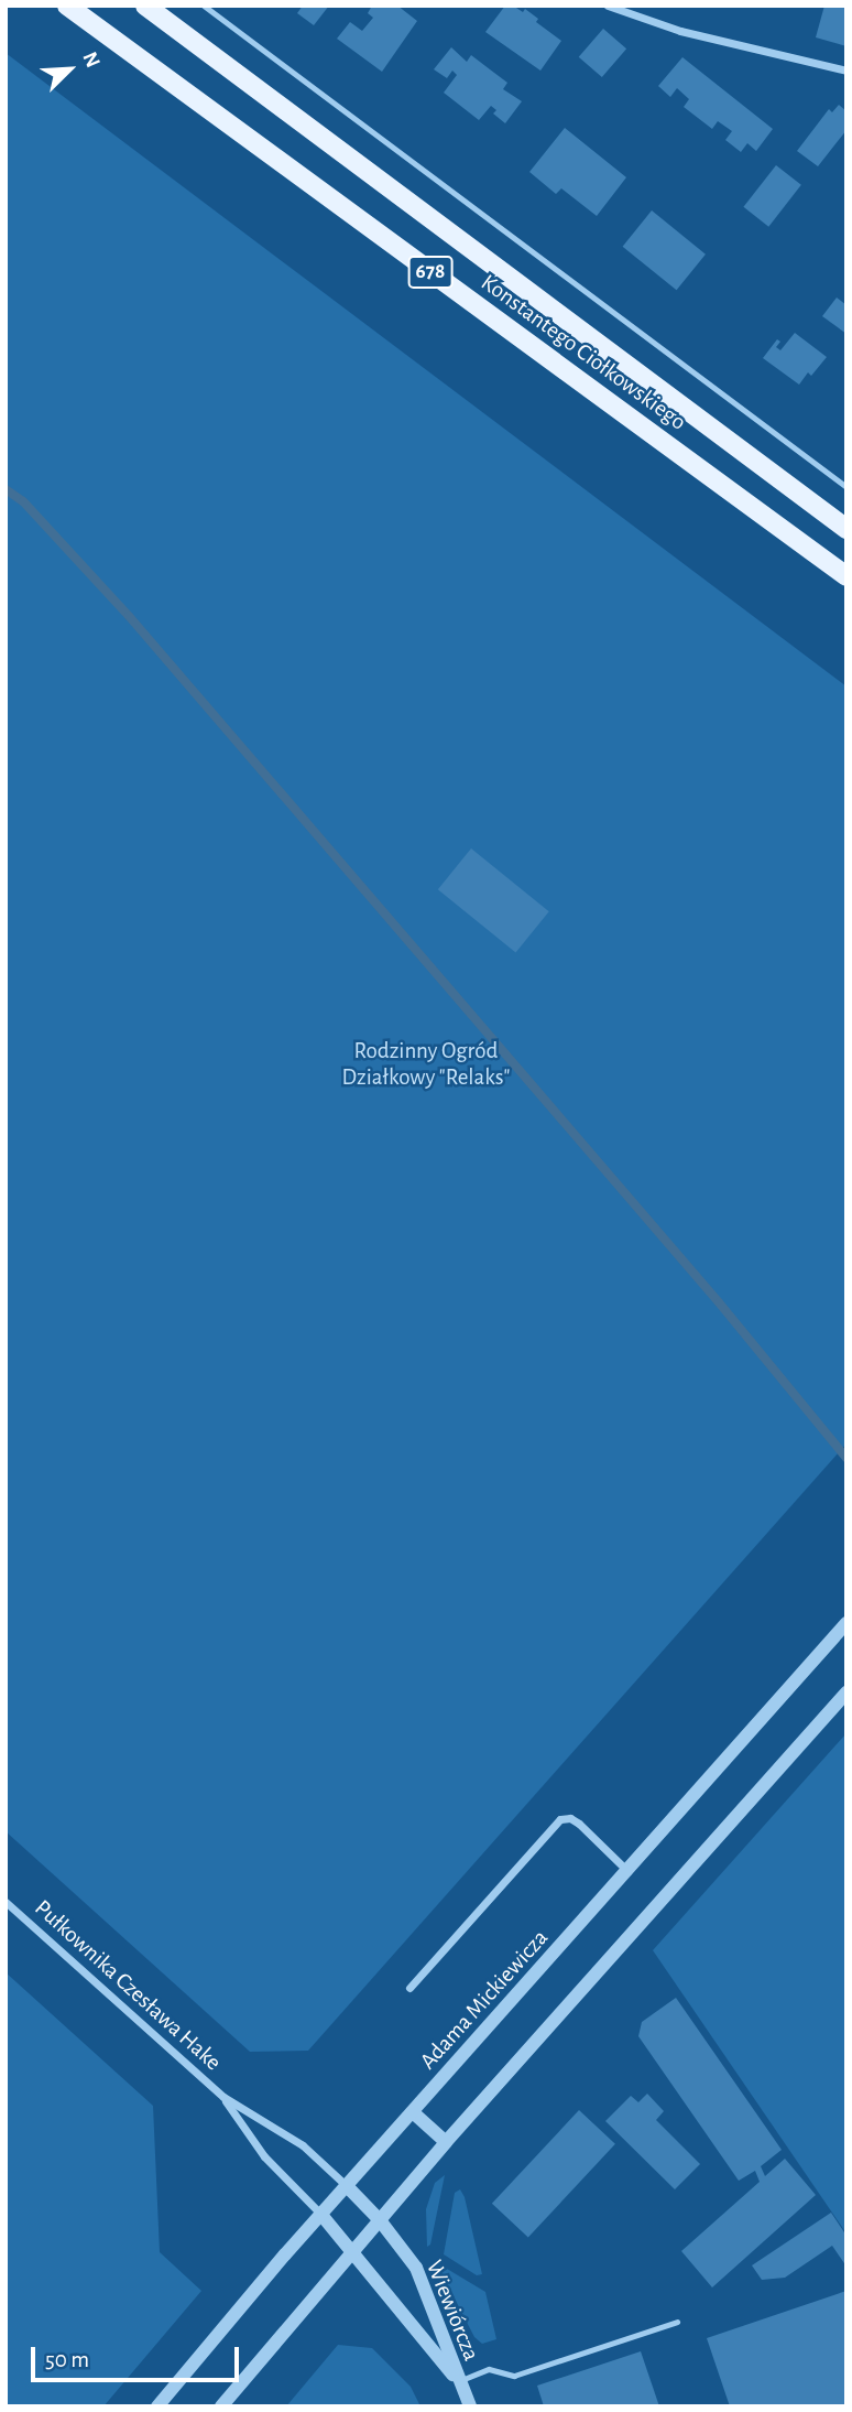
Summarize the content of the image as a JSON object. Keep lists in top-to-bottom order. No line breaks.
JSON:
{"streets":{"main road":["678","Konstantego Ciołkowskiego"],"street":["Pułkownika Czesława Hake","Adama Mickiewicza","Wiewiórcza"]},"crossings":[["Pułkownika Czesława Hake","Adama Mickiewicza"],["Pułkownika Czesława Hake","Wiewiórcza"],["Adama Mickiewicza","Wiewiórcza"]],"parks":["Rodzinny Ogród Działkowy \"Relaks\""],"scale_bar":"50 m","north":"top right"}
